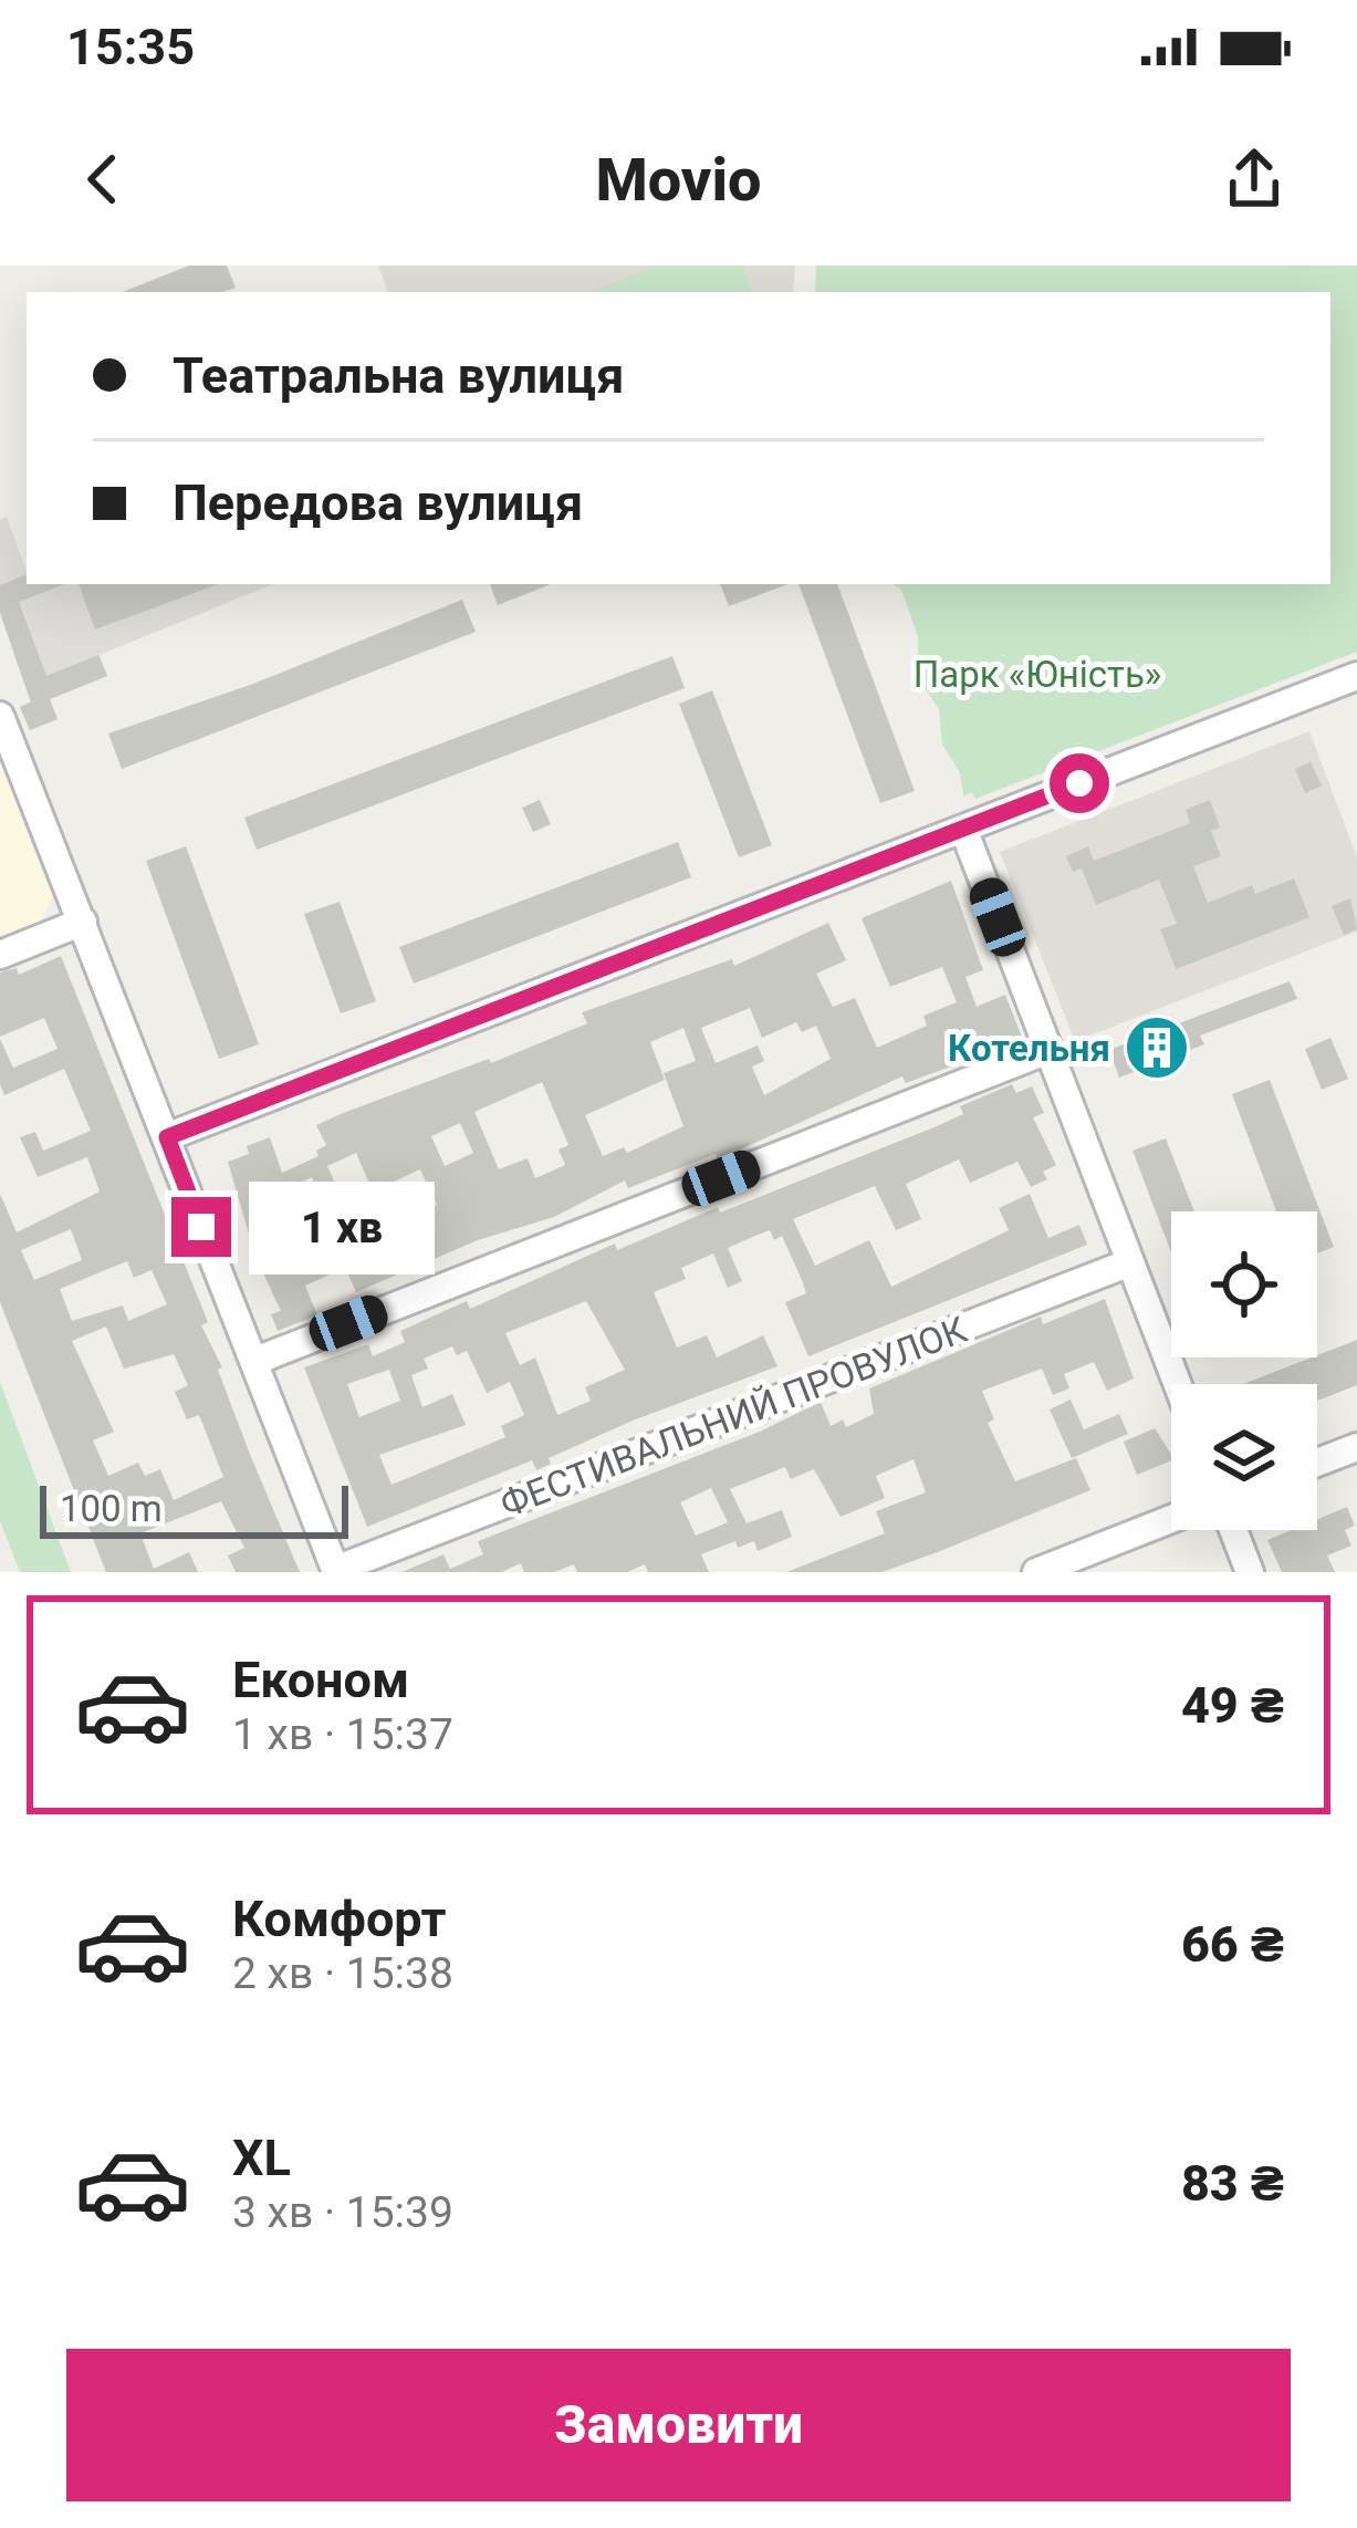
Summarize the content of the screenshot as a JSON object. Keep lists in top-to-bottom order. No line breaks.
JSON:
{"streets":{"street":["ФЕСТИВАЛЬНИЙ ПРОВУЛОК"]},"parks":["Парк «Юність»"],"places":{"building":["Котельня"]},"scale_bar":"100 m","page":{"status":"15:35","header":"Movio","banner":["Театральна вулиця","Передова вулиця"],"bubble":"1 хв","scale":"100 m","list":[{"name":"Економ","note":"1 хв · 15:37","value":"49 ₴"},{"name":"Комфорт","note":"2 хв · 15:38","value":"66 ₴"},{"name":"XL","note":"3 хв · 15:39","value":"83 ₴"}],"buttons":"Замовити"}}
